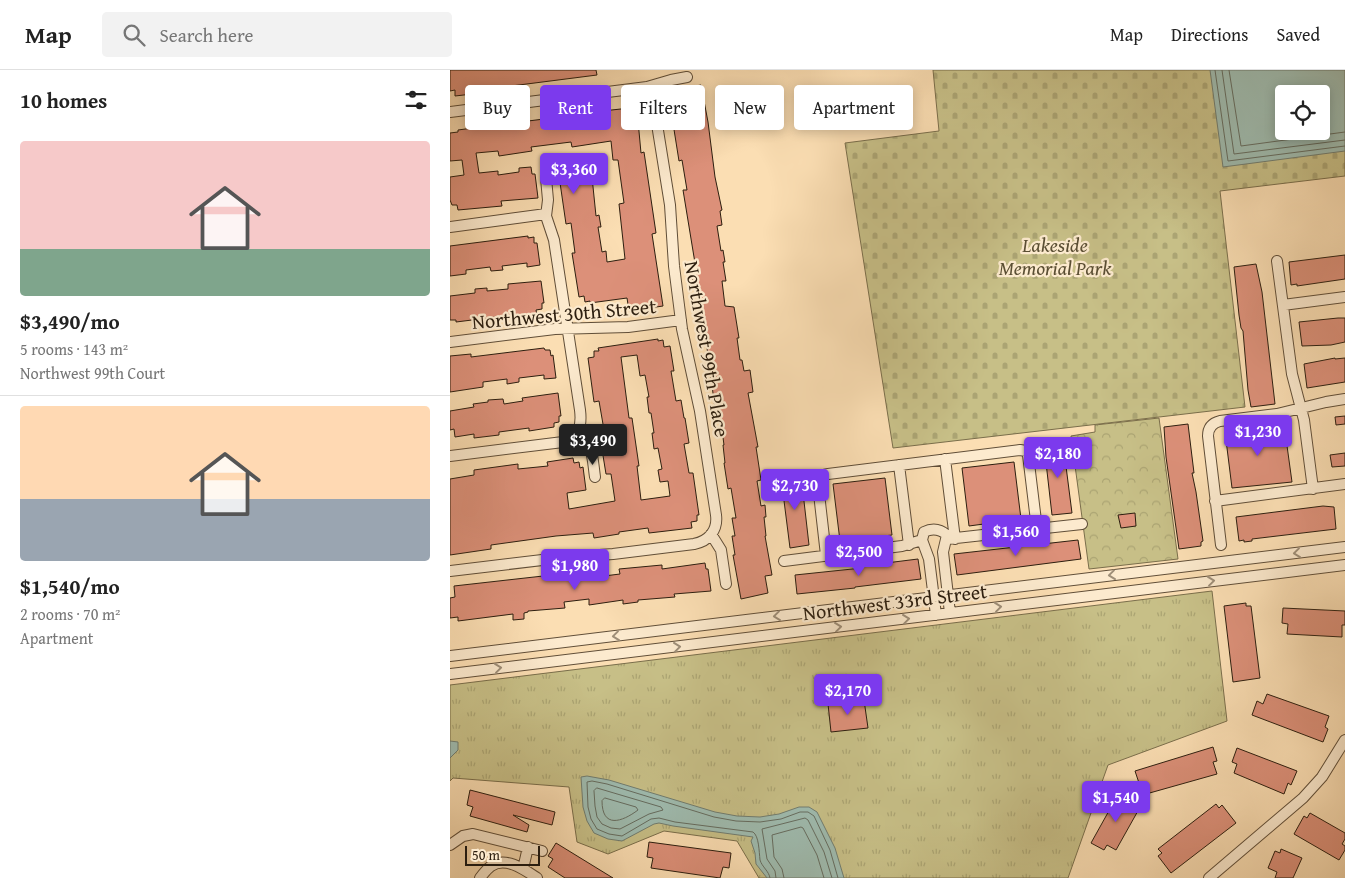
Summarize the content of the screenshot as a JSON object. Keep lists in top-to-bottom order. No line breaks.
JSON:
{"streets":{"street":["Northwest 30th Street","Northwest 99th Place","Northwest 33rd Street"]},"crossings":[["Northwest 30th Street","Northwest 99th Place"]],"parks":["Lakeside Memorial Park"],"scale_bar":"50 m","page":{"header":"Map","search":"Search here","nav":["Map","Directions","Saved"],"heading":"10 homes","chip":["Buy","Rent","Filters","New","Apartment"],"list":[{"name":"$3,490/mo","note":"5 rooms · 143 m² · Northwest 99th Court"},{"name":"$1,540/mo","note":"2 rooms · 70 m² · Apartment"}],"price":["$3,360","$1,230","$3,490","$2,180","$2,730","$1,560","$2,500","$1,980","$2,170","$1,540"],"scale":"50 m"}}
